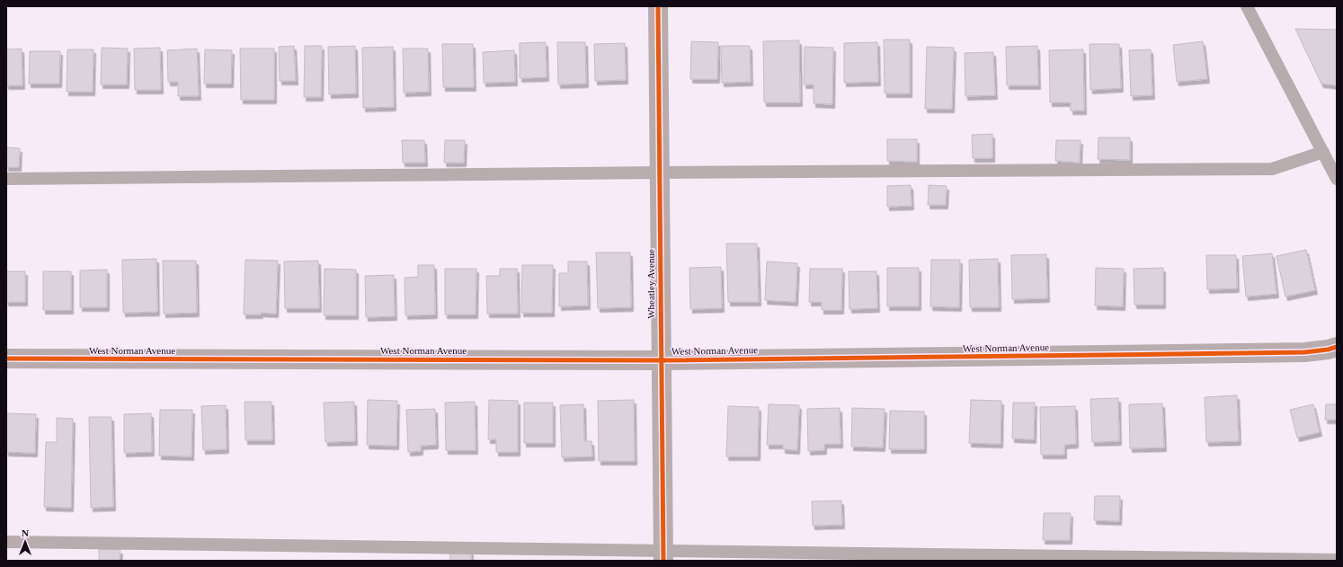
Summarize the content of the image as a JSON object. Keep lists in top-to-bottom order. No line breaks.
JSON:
{"streets":{"street":["Wheatley Avenue","West Norman Avenue"]},"crossings":[["Wheatley Avenue","West Norman Avenue"]],"north":"top"}
